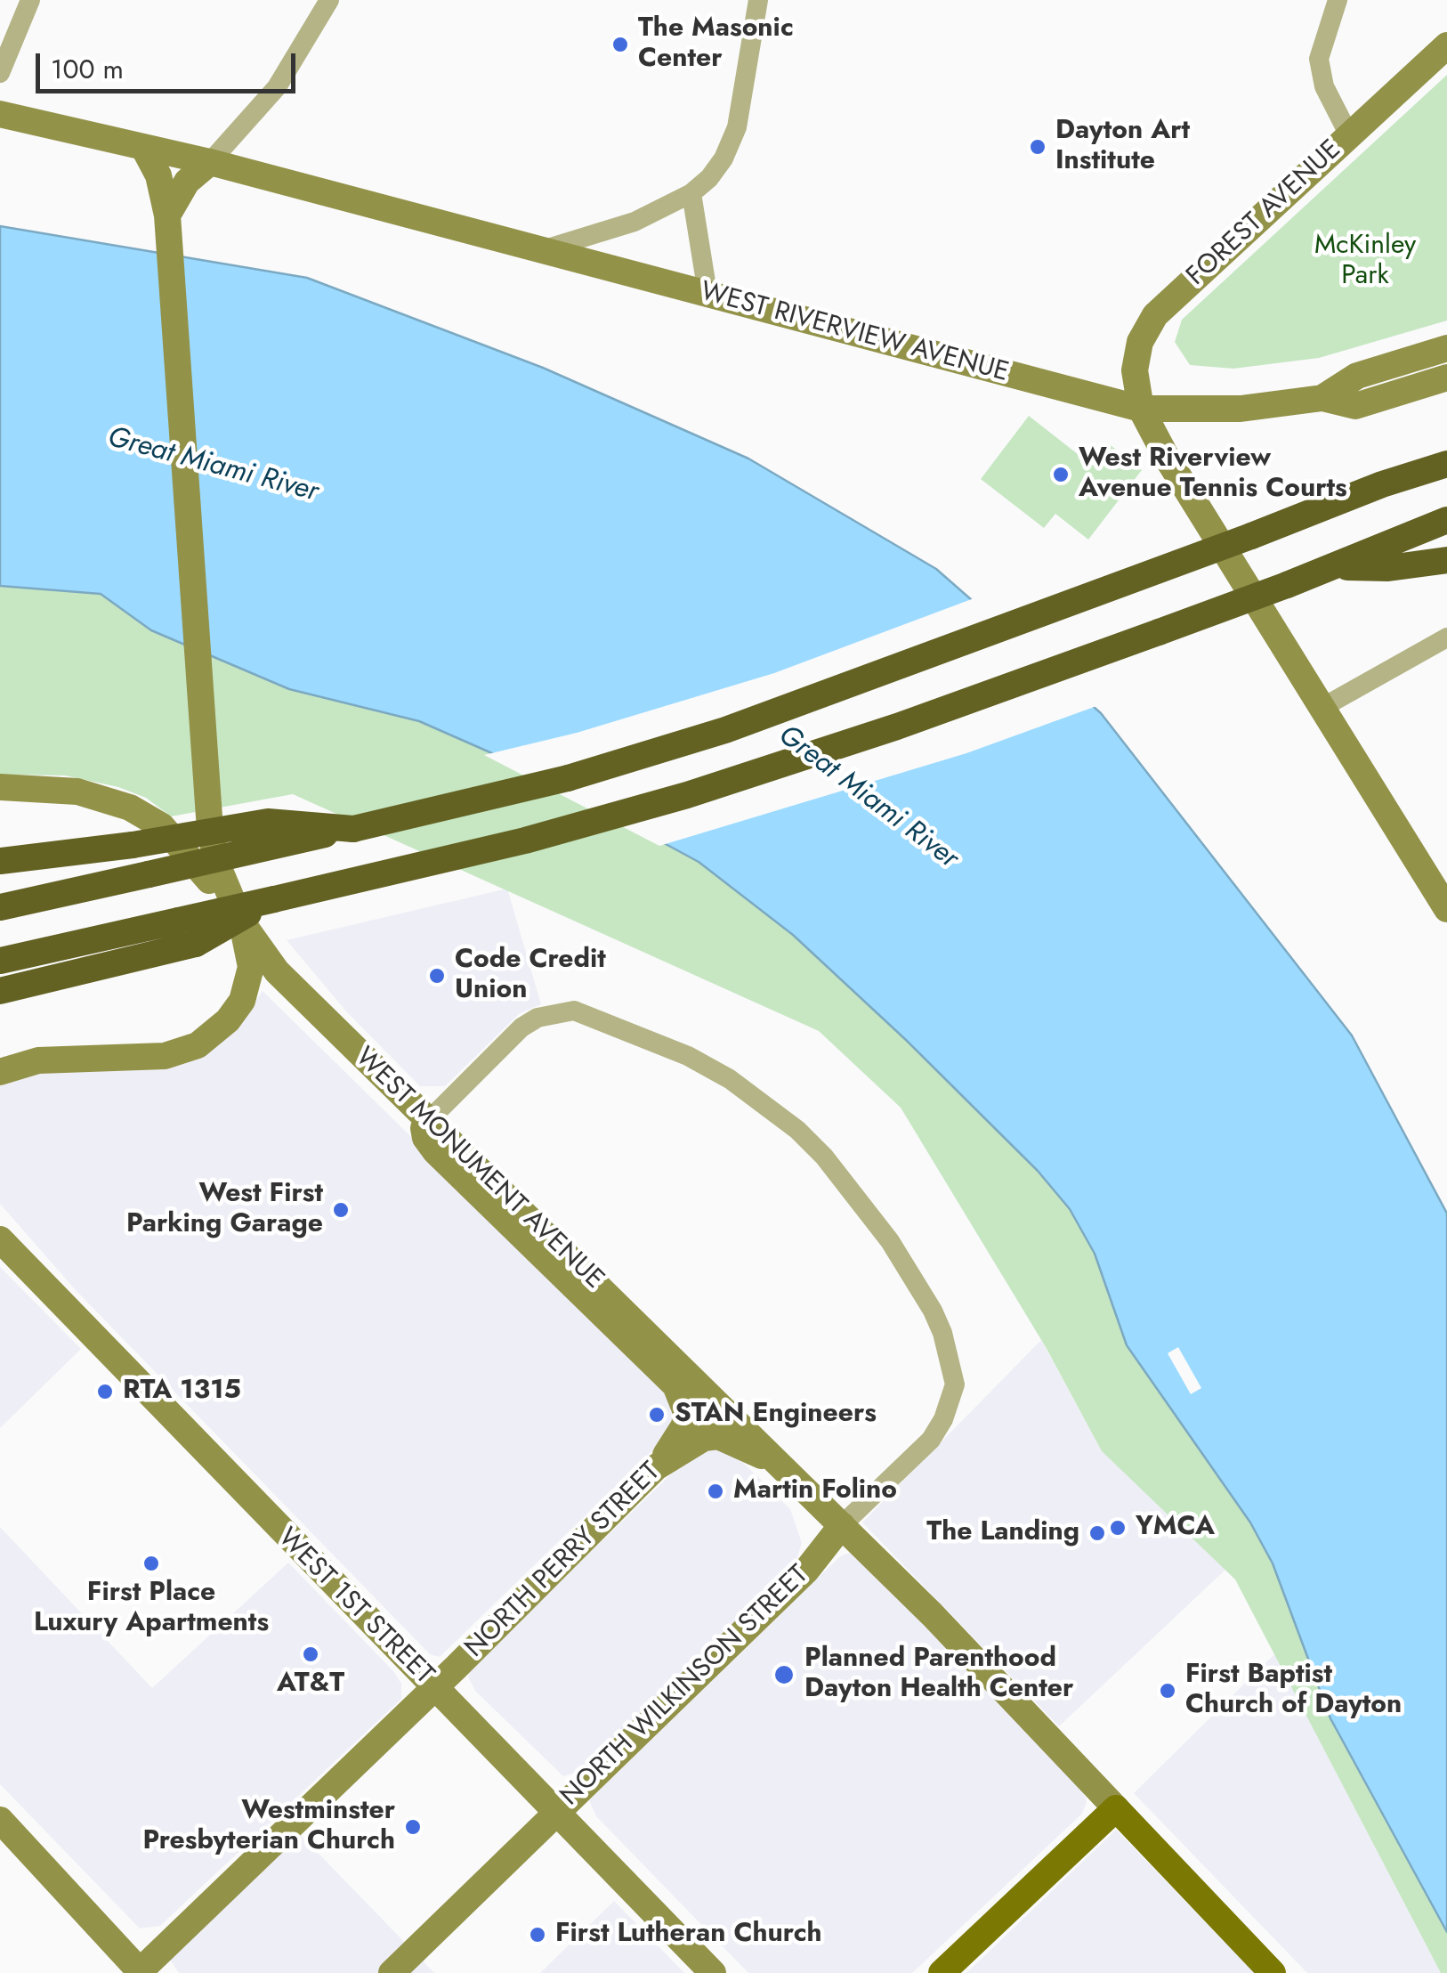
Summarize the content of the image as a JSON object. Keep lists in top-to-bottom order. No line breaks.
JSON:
{"streets":{"main road":["FOREST AVENUE","WEST RIVERVIEW AVENUE","WEST MONUMENT AVENUE","NORTH PERRY STREET","WEST 1ST STREET","NORTH WILKINSON STREET"]},"crossings":[["FOREST AVENUE","WEST RIVERVIEW AVENUE"],["WEST RIVERVIEW AVENUE","WEST MONUMENT AVENUE"],["WEST MONUMENT AVENUE","NORTH PERRY STREET"],["WEST MONUMENT AVENUE","NORTH WILKINSON STREET"],["NORTH PERRY STREET","WEST 1ST STREET"],["WEST 1ST STREET","NORTH WILKINSON STREET"]],"water":["Great Miami River"],"parks":["McKinley Park"],"places":["The Masonic Center","Dayton Art Institute","West Riverview Avenue Tennis Courts","Code Credit Union","West First Parking Garage","RTA 1315","STAN Engineers","Martin Folino","YMCA","The Landing","First Place Luxury Apartments","AT&T","Planned Parenthood Dayton Health Center","First Baptist Church of Dayton","Westminster Presbyterian Church","First Lutheran Church"],"scale_bar":"100 m"}
